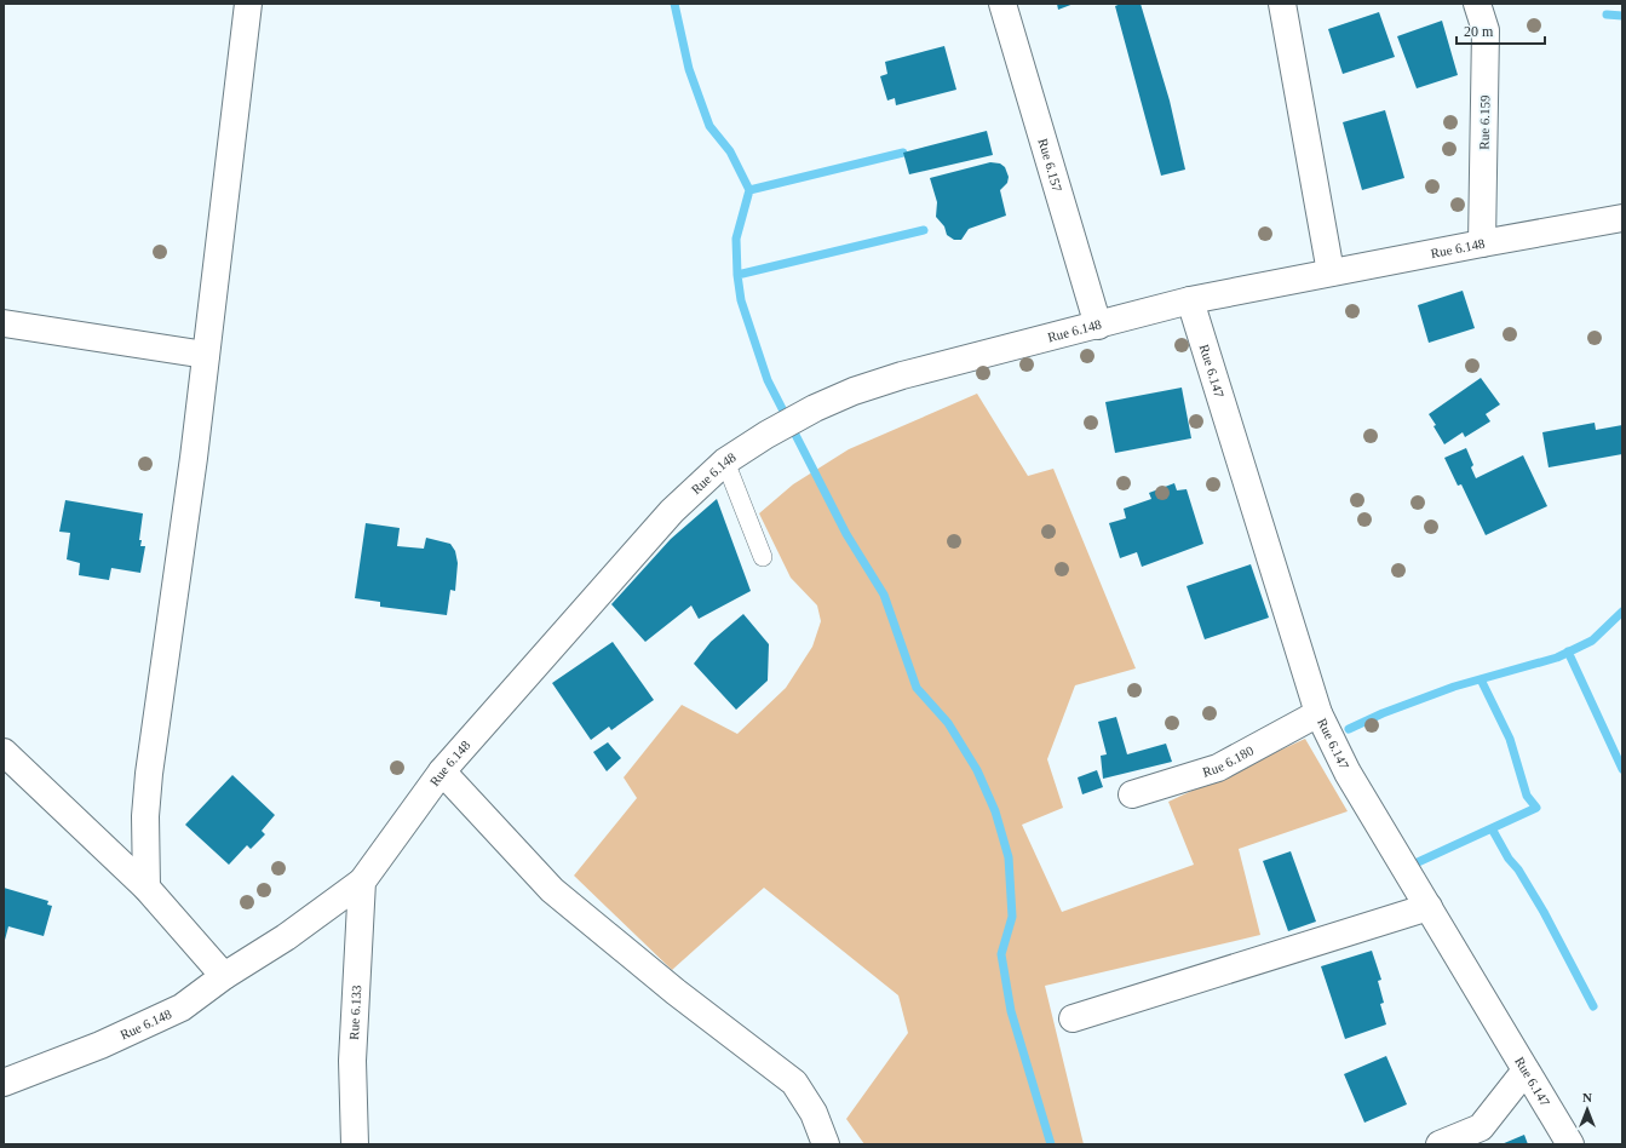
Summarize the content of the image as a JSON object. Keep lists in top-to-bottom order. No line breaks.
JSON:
{"streets":{"street":["Rue 6.159","Rue 6.157","Rue 6.148","Rue 6.147","Rue 6.180","Rue 6.133"]},"crossings":[["Rue 6.159","Rue 6.148"],["Rue 6.157","Rue 6.148"],["Rue 6.148","Rue 6.147"],["Rue 6.148","Rue 6.133"],["Rue 6.147","Rue 6.180"]],"scale_bar":"20 m","north":"top"}
